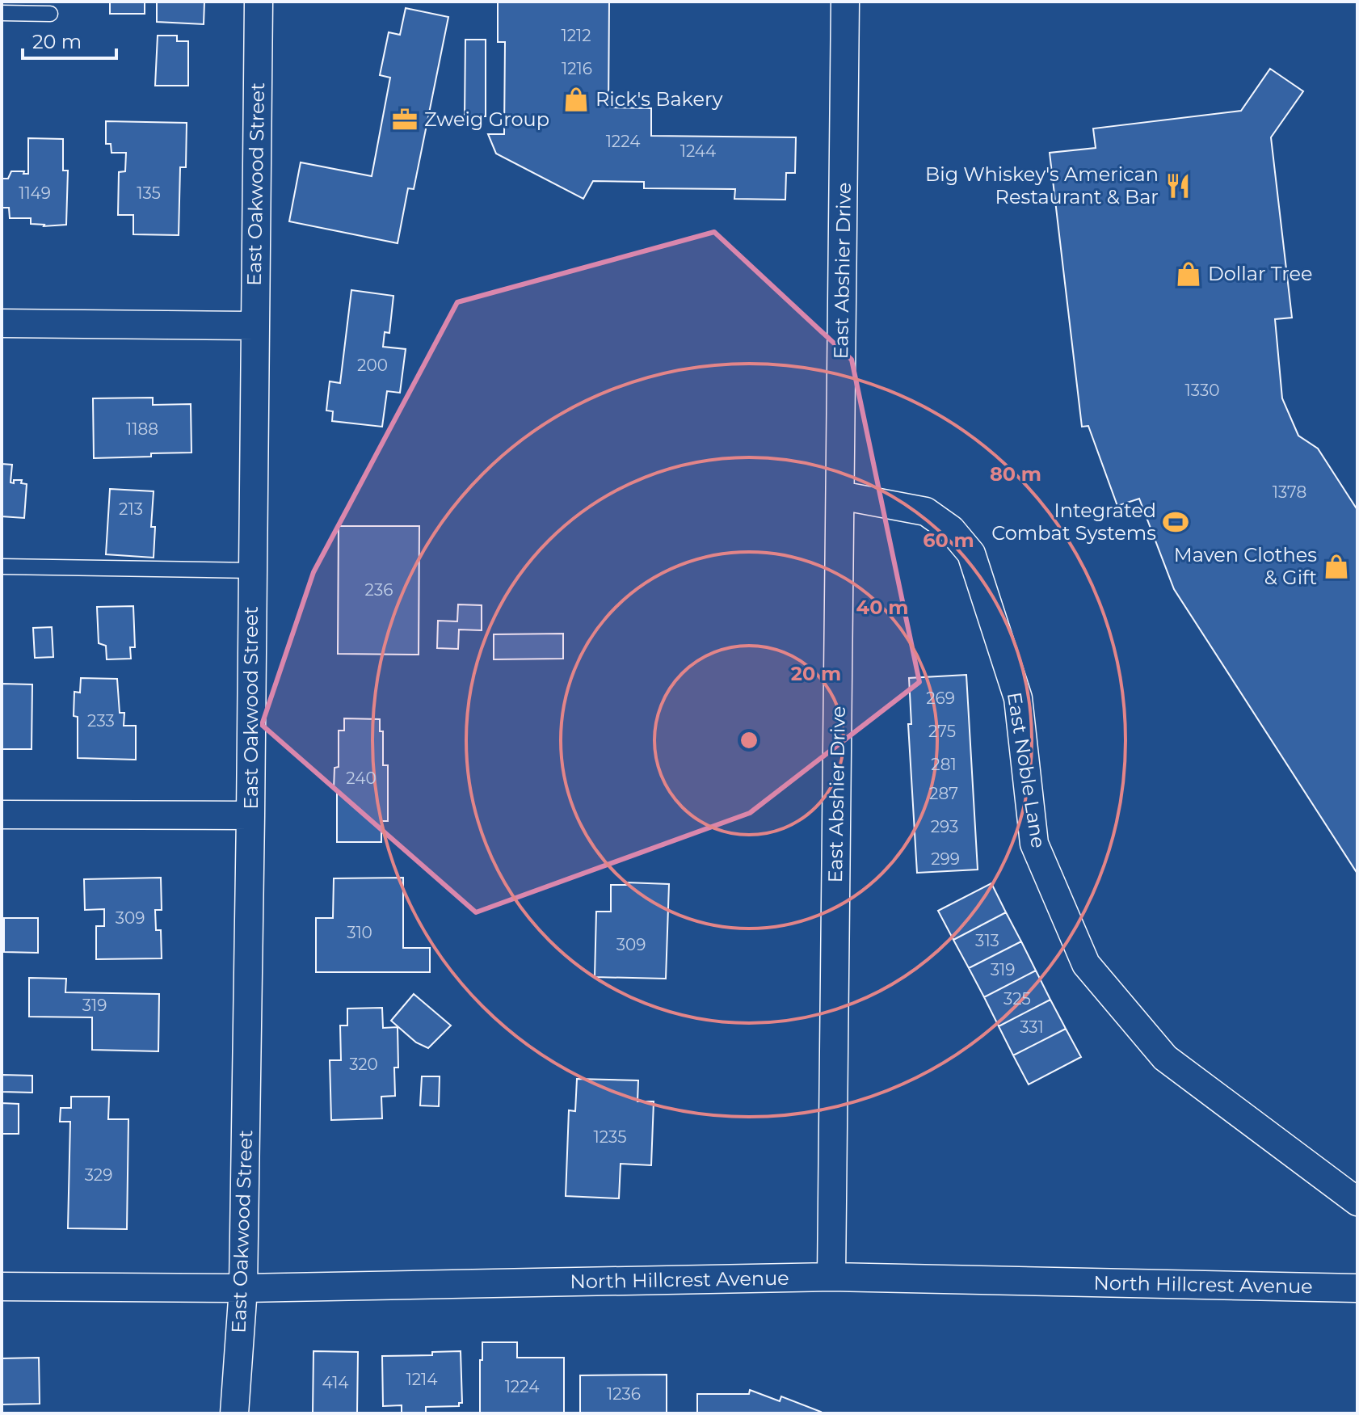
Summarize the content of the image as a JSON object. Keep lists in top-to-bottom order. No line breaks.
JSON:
{"streets":{"street":["East Oakwood Street","East Abshier Drive","East Noble Lane","North Hillcrest Avenue"]},"crossings":[["East Oakwood Street","North Hillcrest Avenue"],["East Abshier Drive","East Noble Lane"],["East Abshier Drive","North Hillcrest Avenue"]],"places":{"shop":["Rick's Bakery","Dollar Tree","Maven Clothes & Gift"],"office":["Zweig Group"],"restaurant":["Big Whiskey's American Restaurant & Bar"],"sports":["Integrated Combat Systems"]},"house_numbers":["1212","1216","1224","1244","1149","135","200","1330","1188","1378","213","236","269","233","275","281","240","287","293","299","309","310","313","309","319","325","319","331","320","1235","329","1214","414","1224","1236"],"scale_bar":"20 m","rings":["80 m","60 m","40 m","20 m"]}
